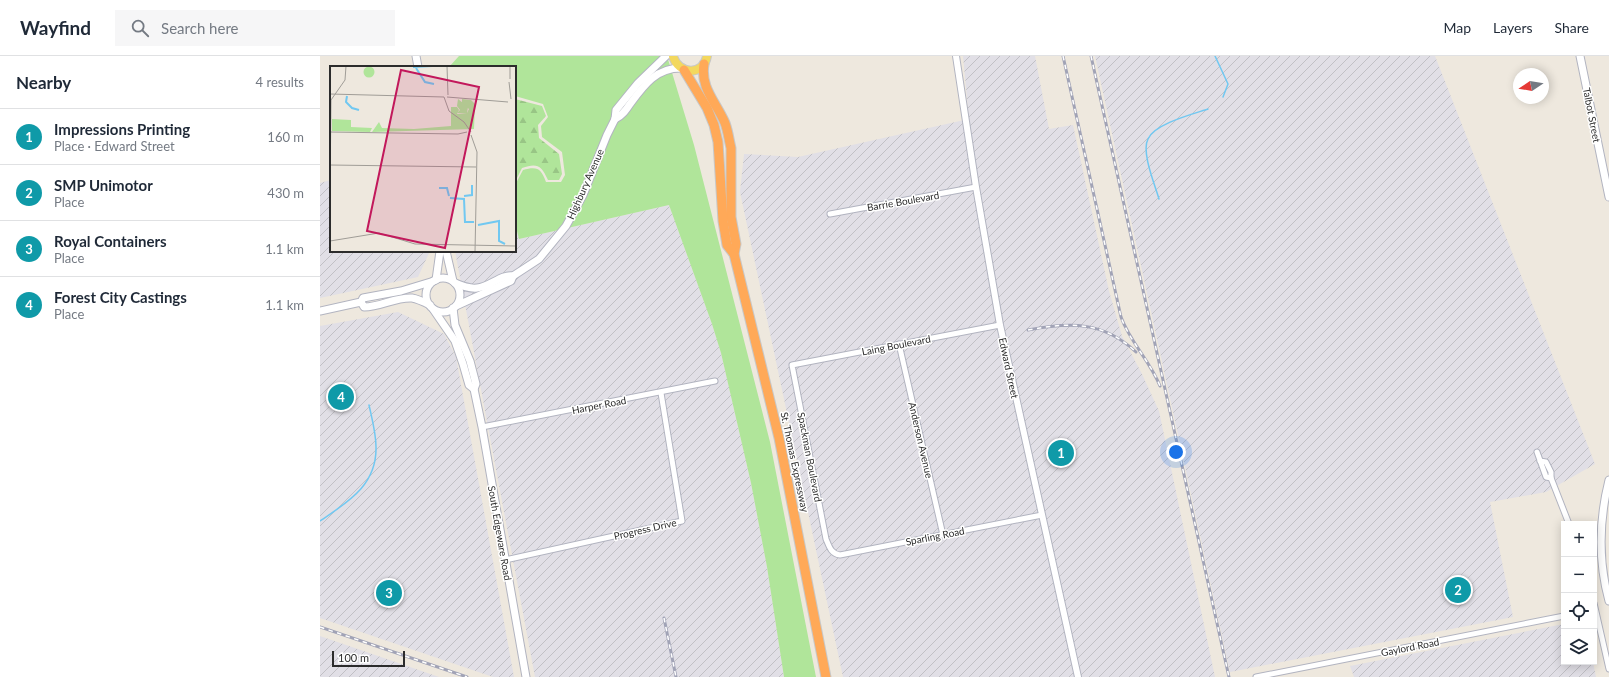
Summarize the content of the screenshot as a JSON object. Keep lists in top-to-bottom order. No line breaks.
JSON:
{"streets":{"highway":["St. Thomas Expressway"],"main road":["Talbot Street","Highbury Avenue","South Edgeware Road"],"street":["Barrie Boulevard","Laing Boulevard","Edward Street","Harper Road","Anderson Avenue","Spackman Boulevard","Progress Drive","Sparling Road","Gaylord Road"]},"crossings":[["Highbury Avenue","St. Thomas Expressway"],["Highbury Avenue","South Edgeware Road"],["Barrie Boulevard","Edward Street"],["Laing Boulevard","Edward Street"],["Laing Boulevard","Anderson Avenue"],["Laing Boulevard","Spackman Boulevard"],["Edward Street","Sparling Road"],["Harper Road","Progress Drive"],["Harper Road","South Edgeware Road"],["Anderson Avenue","Sparling Road"],["Spackman Boulevard","Sparling Road"],["Progress Drive","South Edgeware Road"]],"scale_bar":"100 m","north":"left","page":{"header":"Wayfind","search":"Search here","nav":["Map","Layers","Share"],"heading":["Nearby","4 results"],"list":[{"mark":"1","name":"Impressions Printing","note":"Place · Edward Street","value":"160 m"},{"mark":"2","name":"SMP Unimotor","note":"Place","value":"430 m"},{"mark":"3","name":"Royal Containers","note":"Place","value":"1.1 km"},{"mark":"4","name":"Forest City Castings","note":"Place","value":"1.1 km"}],"pins":["4","1","2","3"],"map_buttons":["+","−"],"scale":"100 m"}}
